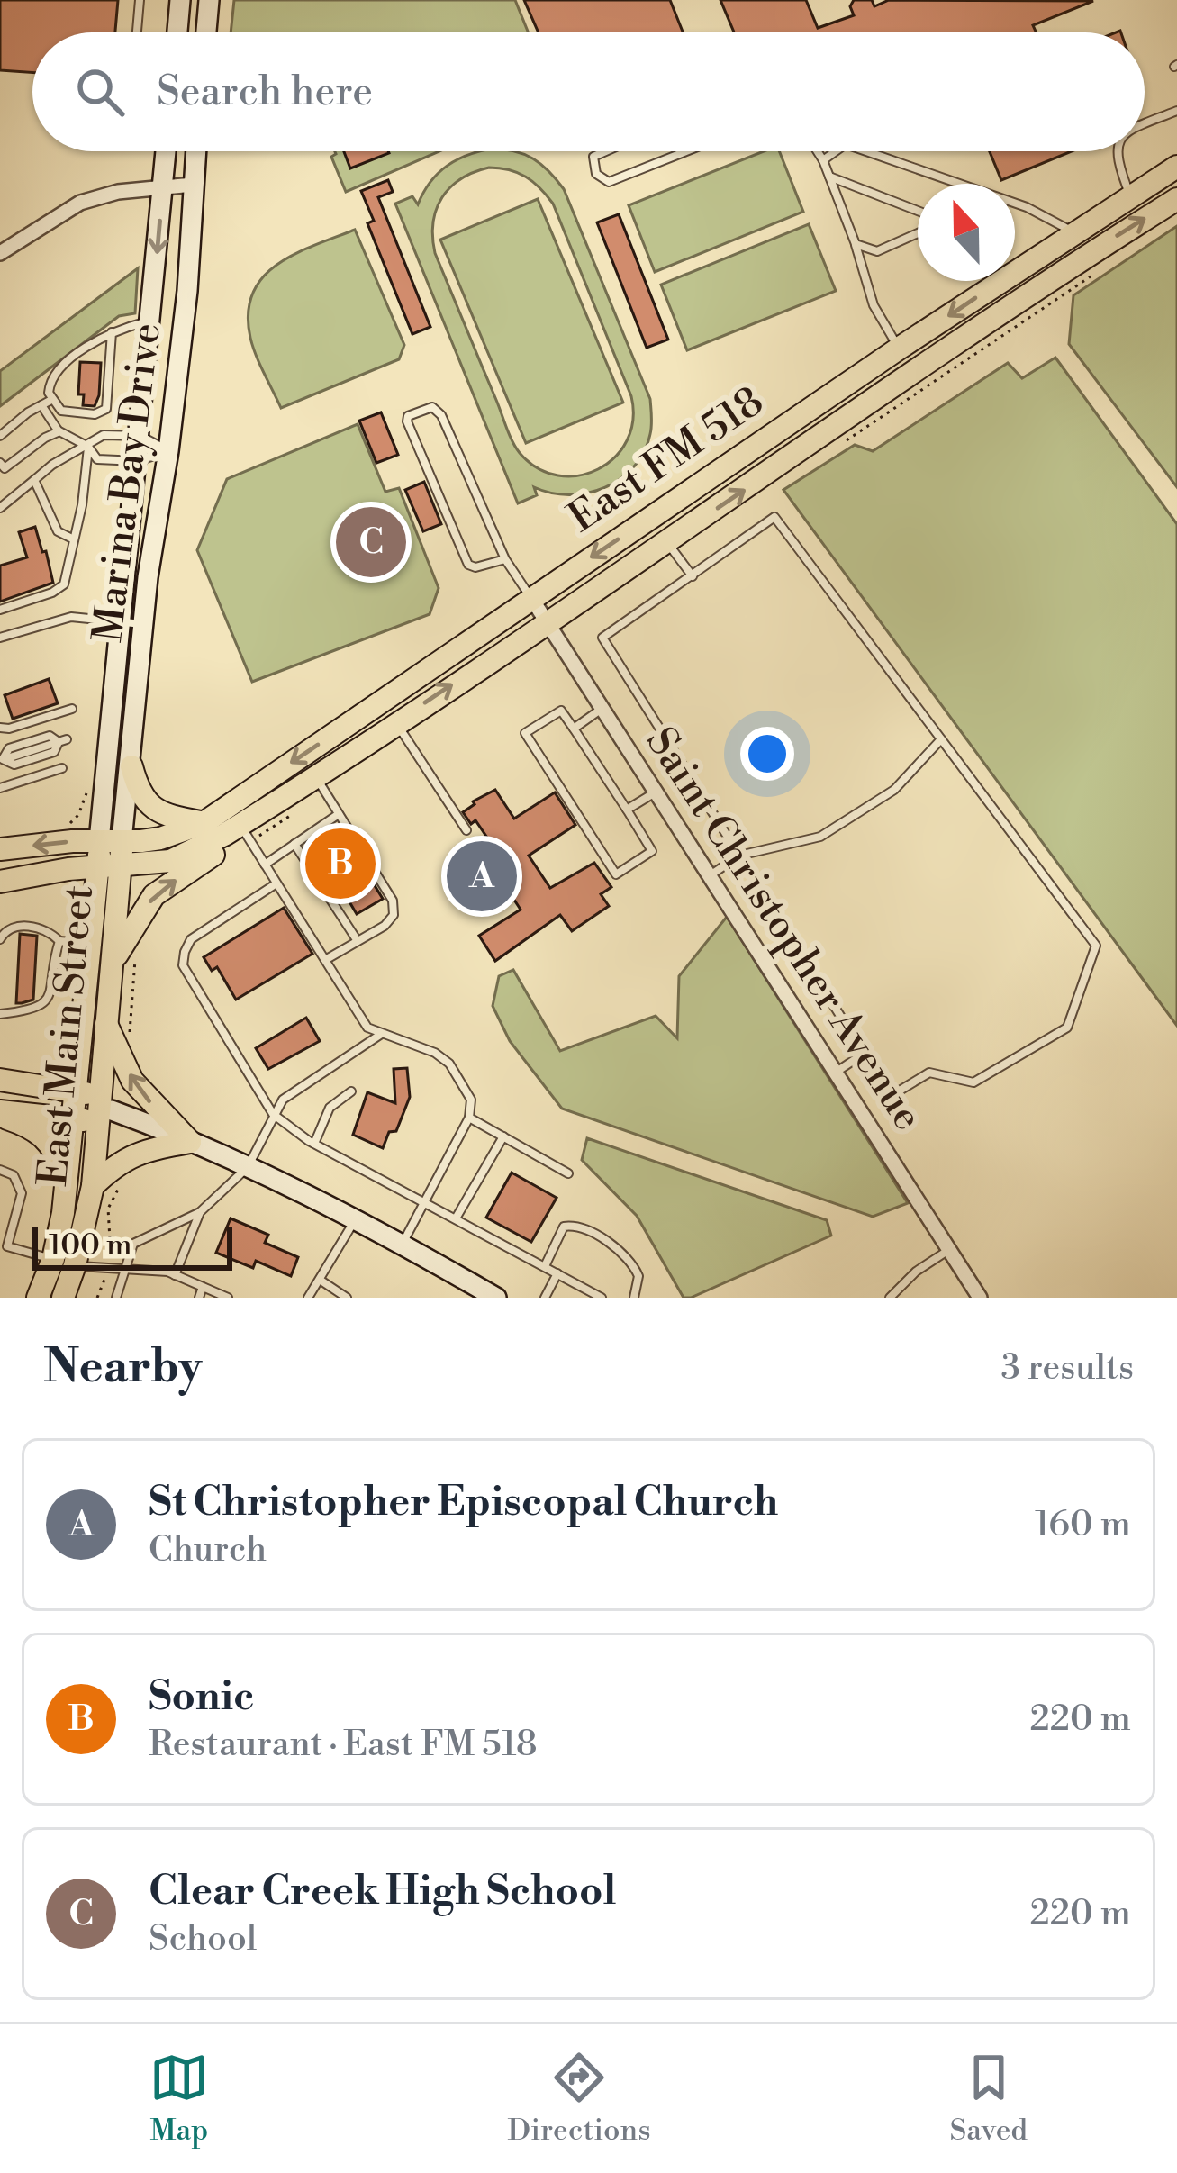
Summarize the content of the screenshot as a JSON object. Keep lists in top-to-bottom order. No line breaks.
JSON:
{"streets":{"main road":["East FM 518","Marina Bay Drive","East Main Street"],"street":["Saint Christopher Avenue"]},"crossings":[["East FM 518","Marina Bay Drive"],["East FM 518","Saint Christopher Avenue"],["East FM 518","East Main Street"],["Marina Bay Drive","East Main Street"]],"scale_bar":"100 m","north":"top","page":{"search":"Search here","pins":["C","B","A"],"scale":"100 m","heading":["Nearby","3 results"],"list":[{"mark":"A","name":"St Christopher Episcopal Church","note":"Church","value":"160 m"},{"mark":"B","name":"Sonic","note":"Restaurant · East FM 518","value":"220 m"},{"mark":"C","name":"Clear Creek High School","note":"School","value":"220 m"}],"nav":["Map","Directions","Saved"]}}
